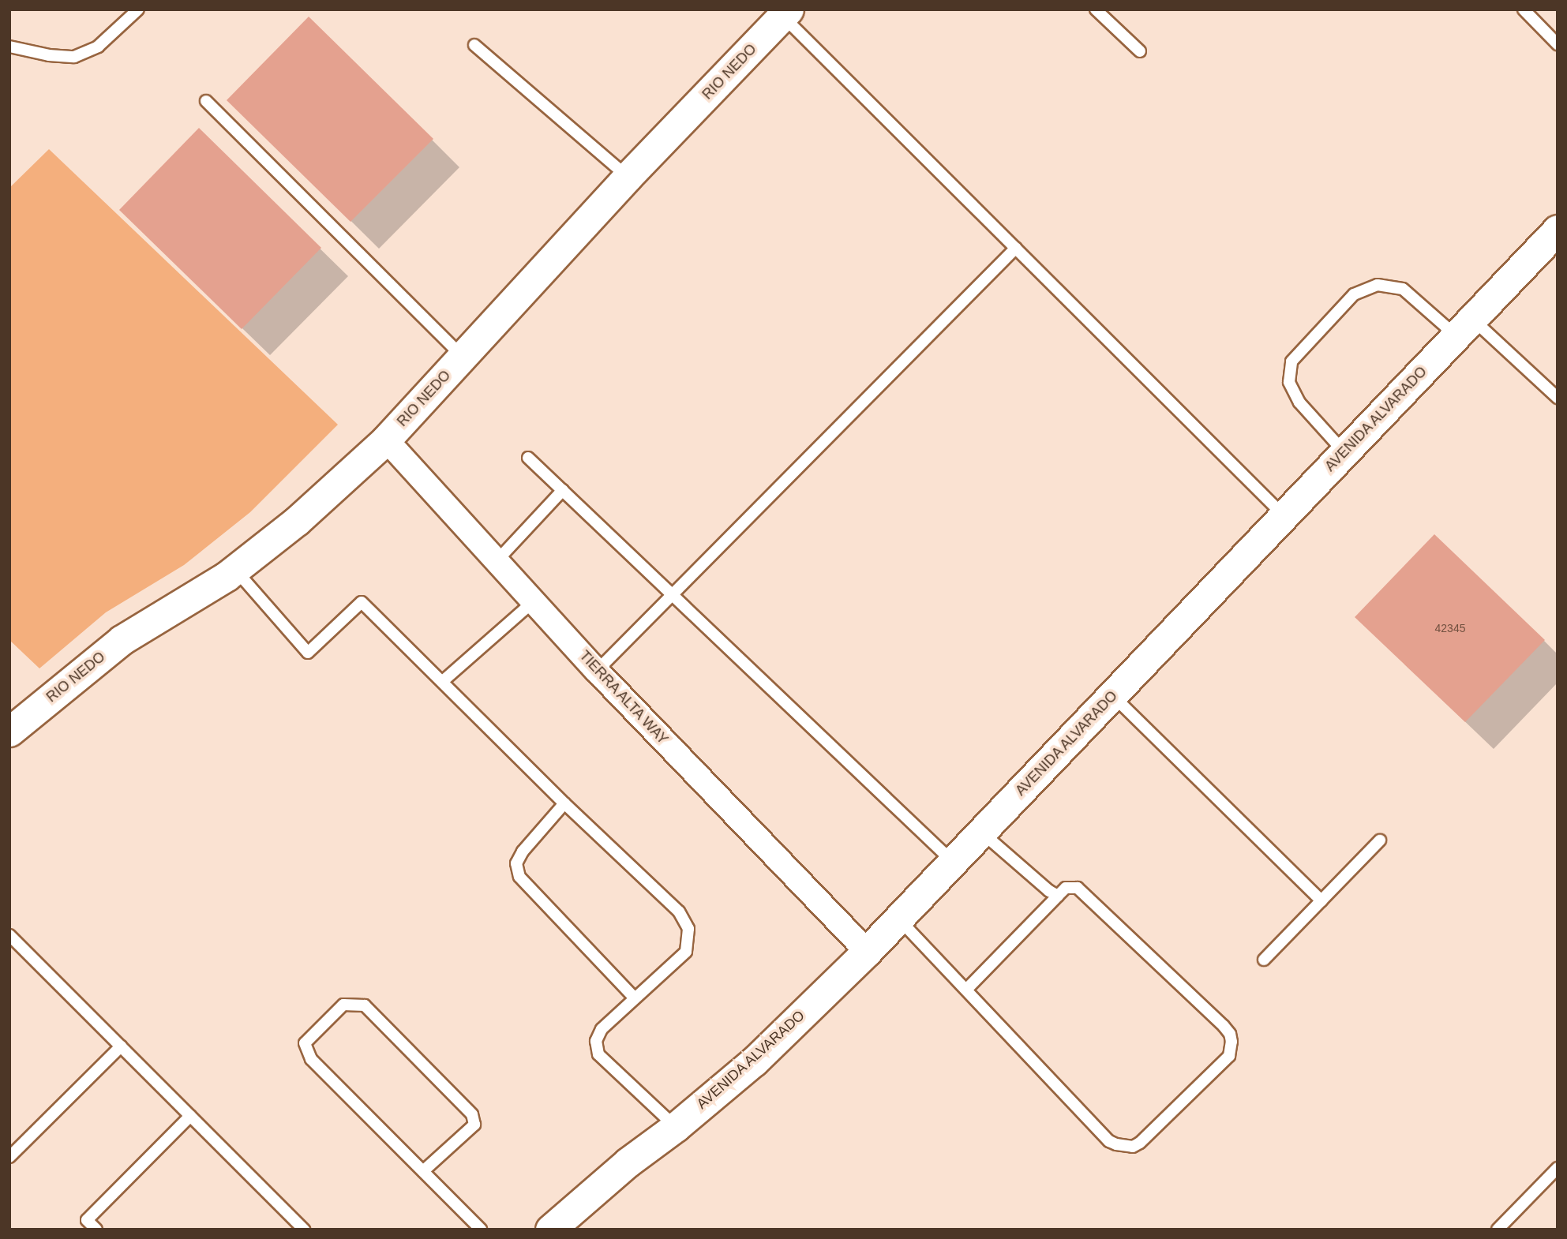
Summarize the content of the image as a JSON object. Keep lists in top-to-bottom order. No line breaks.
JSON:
{"streets":{"street":["RIO NEDO","AVENIDA ALVARADO","TIERRA ALTA WAY"]},"crossings":[["RIO NEDO","TIERRA ALTA WAY"],["AVENIDA ALVARADO","TIERRA ALTA WAY"]],"house_numbers":["42345"]}
